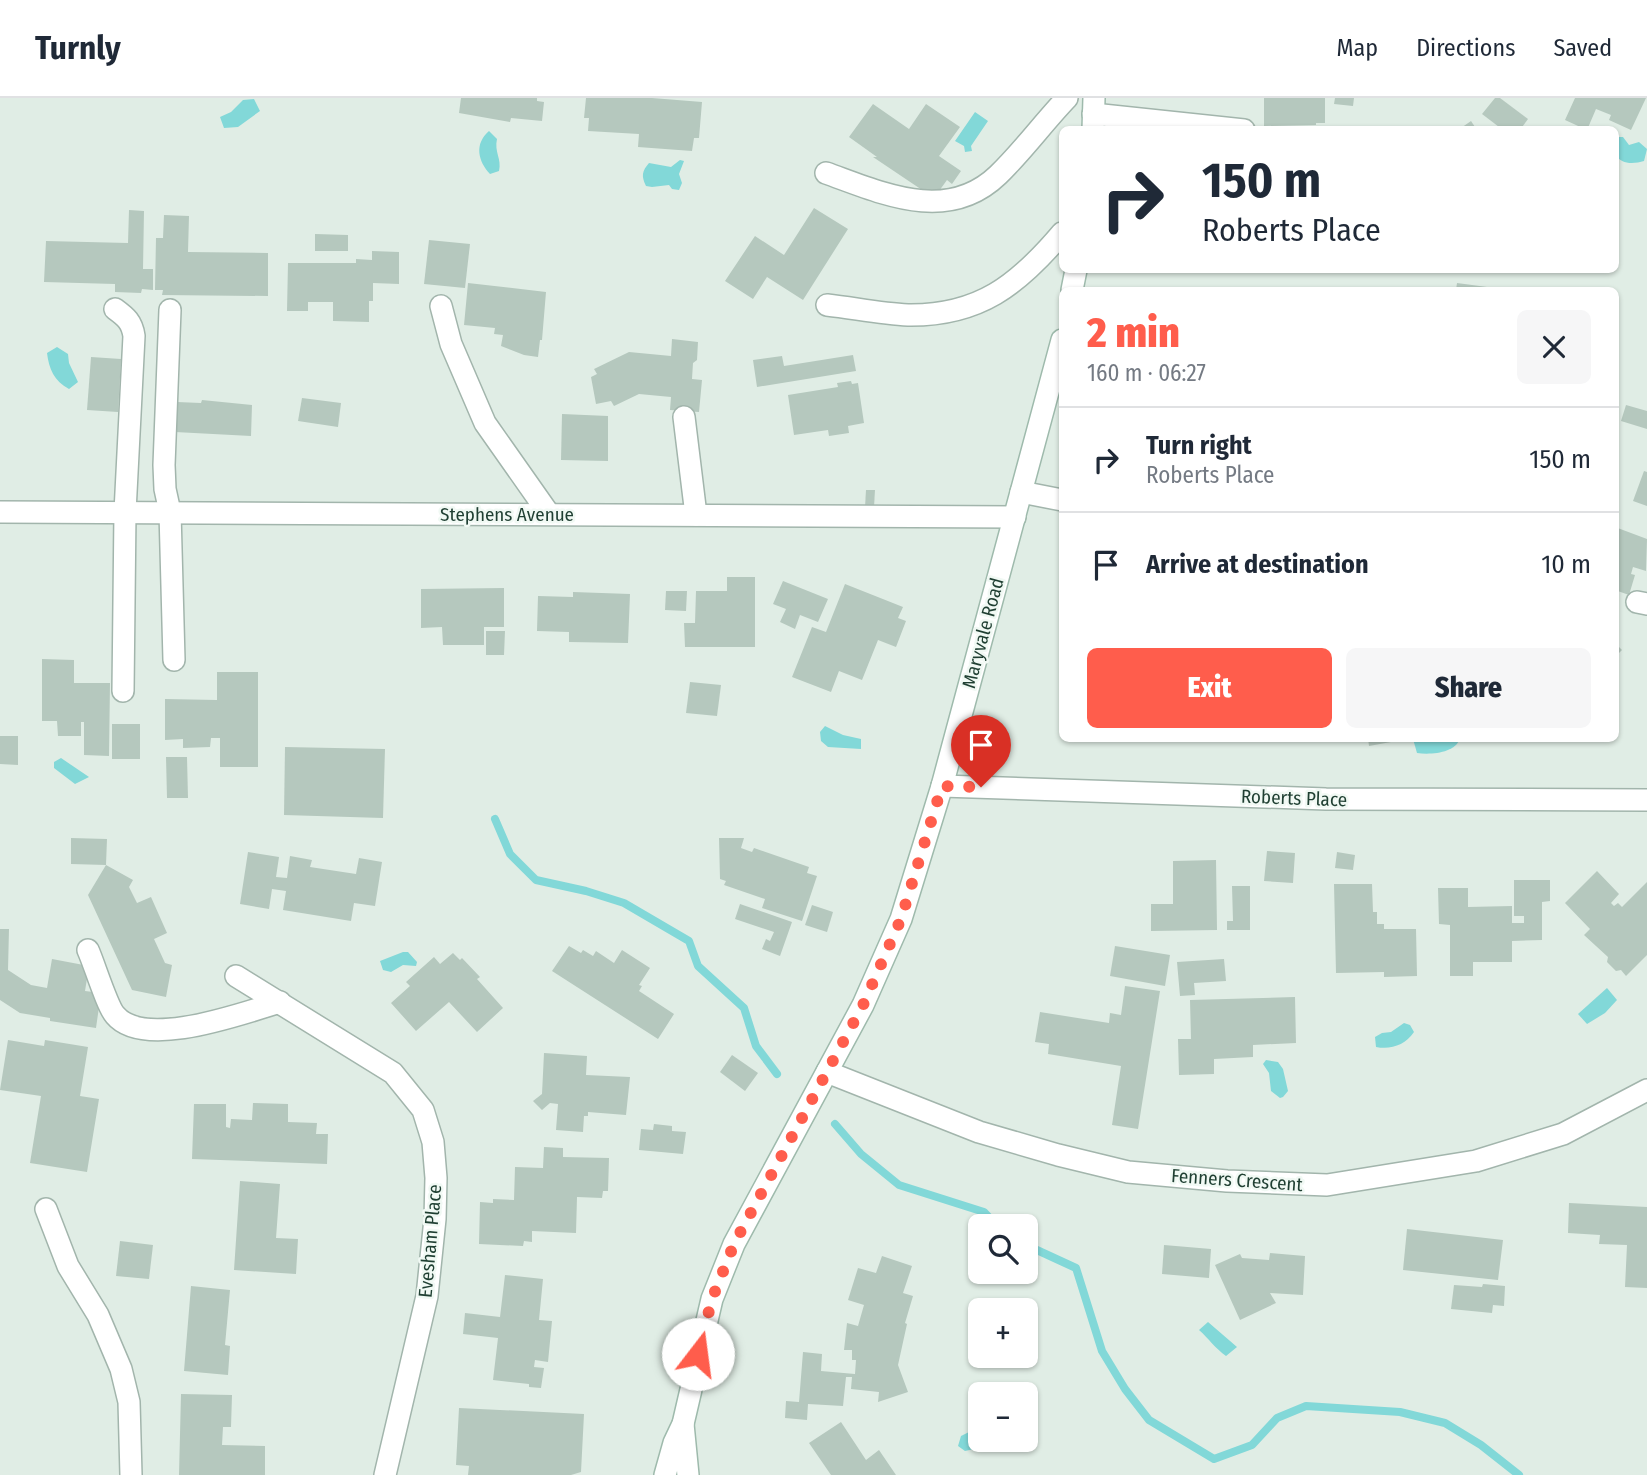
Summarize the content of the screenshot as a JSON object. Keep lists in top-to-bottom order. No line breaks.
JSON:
{"streets":{"street":["Stephens Avenue","Maryvale Road","Roberts Place","Fenners Crescent","Evesham Place"]},"crossings":[["Stephens Avenue","Maryvale Road"],["Maryvale Road","Roberts Place"],["Maryvale Road","Fenners Crescent"]],"page":{"header":"Turnly","nav":["Map","Directions","Saved"],"turn":["150 m","Roberts Place"],"heading":["2 min","160 m · 06:27"],"list":[{"name":"Turn right","note":"Roberts Place","value":"150 m"},{"name":"Arrive at destination","value":"10 m"}],"buttons":["Exit","Share"],"map_buttons":["+","−"]}}
